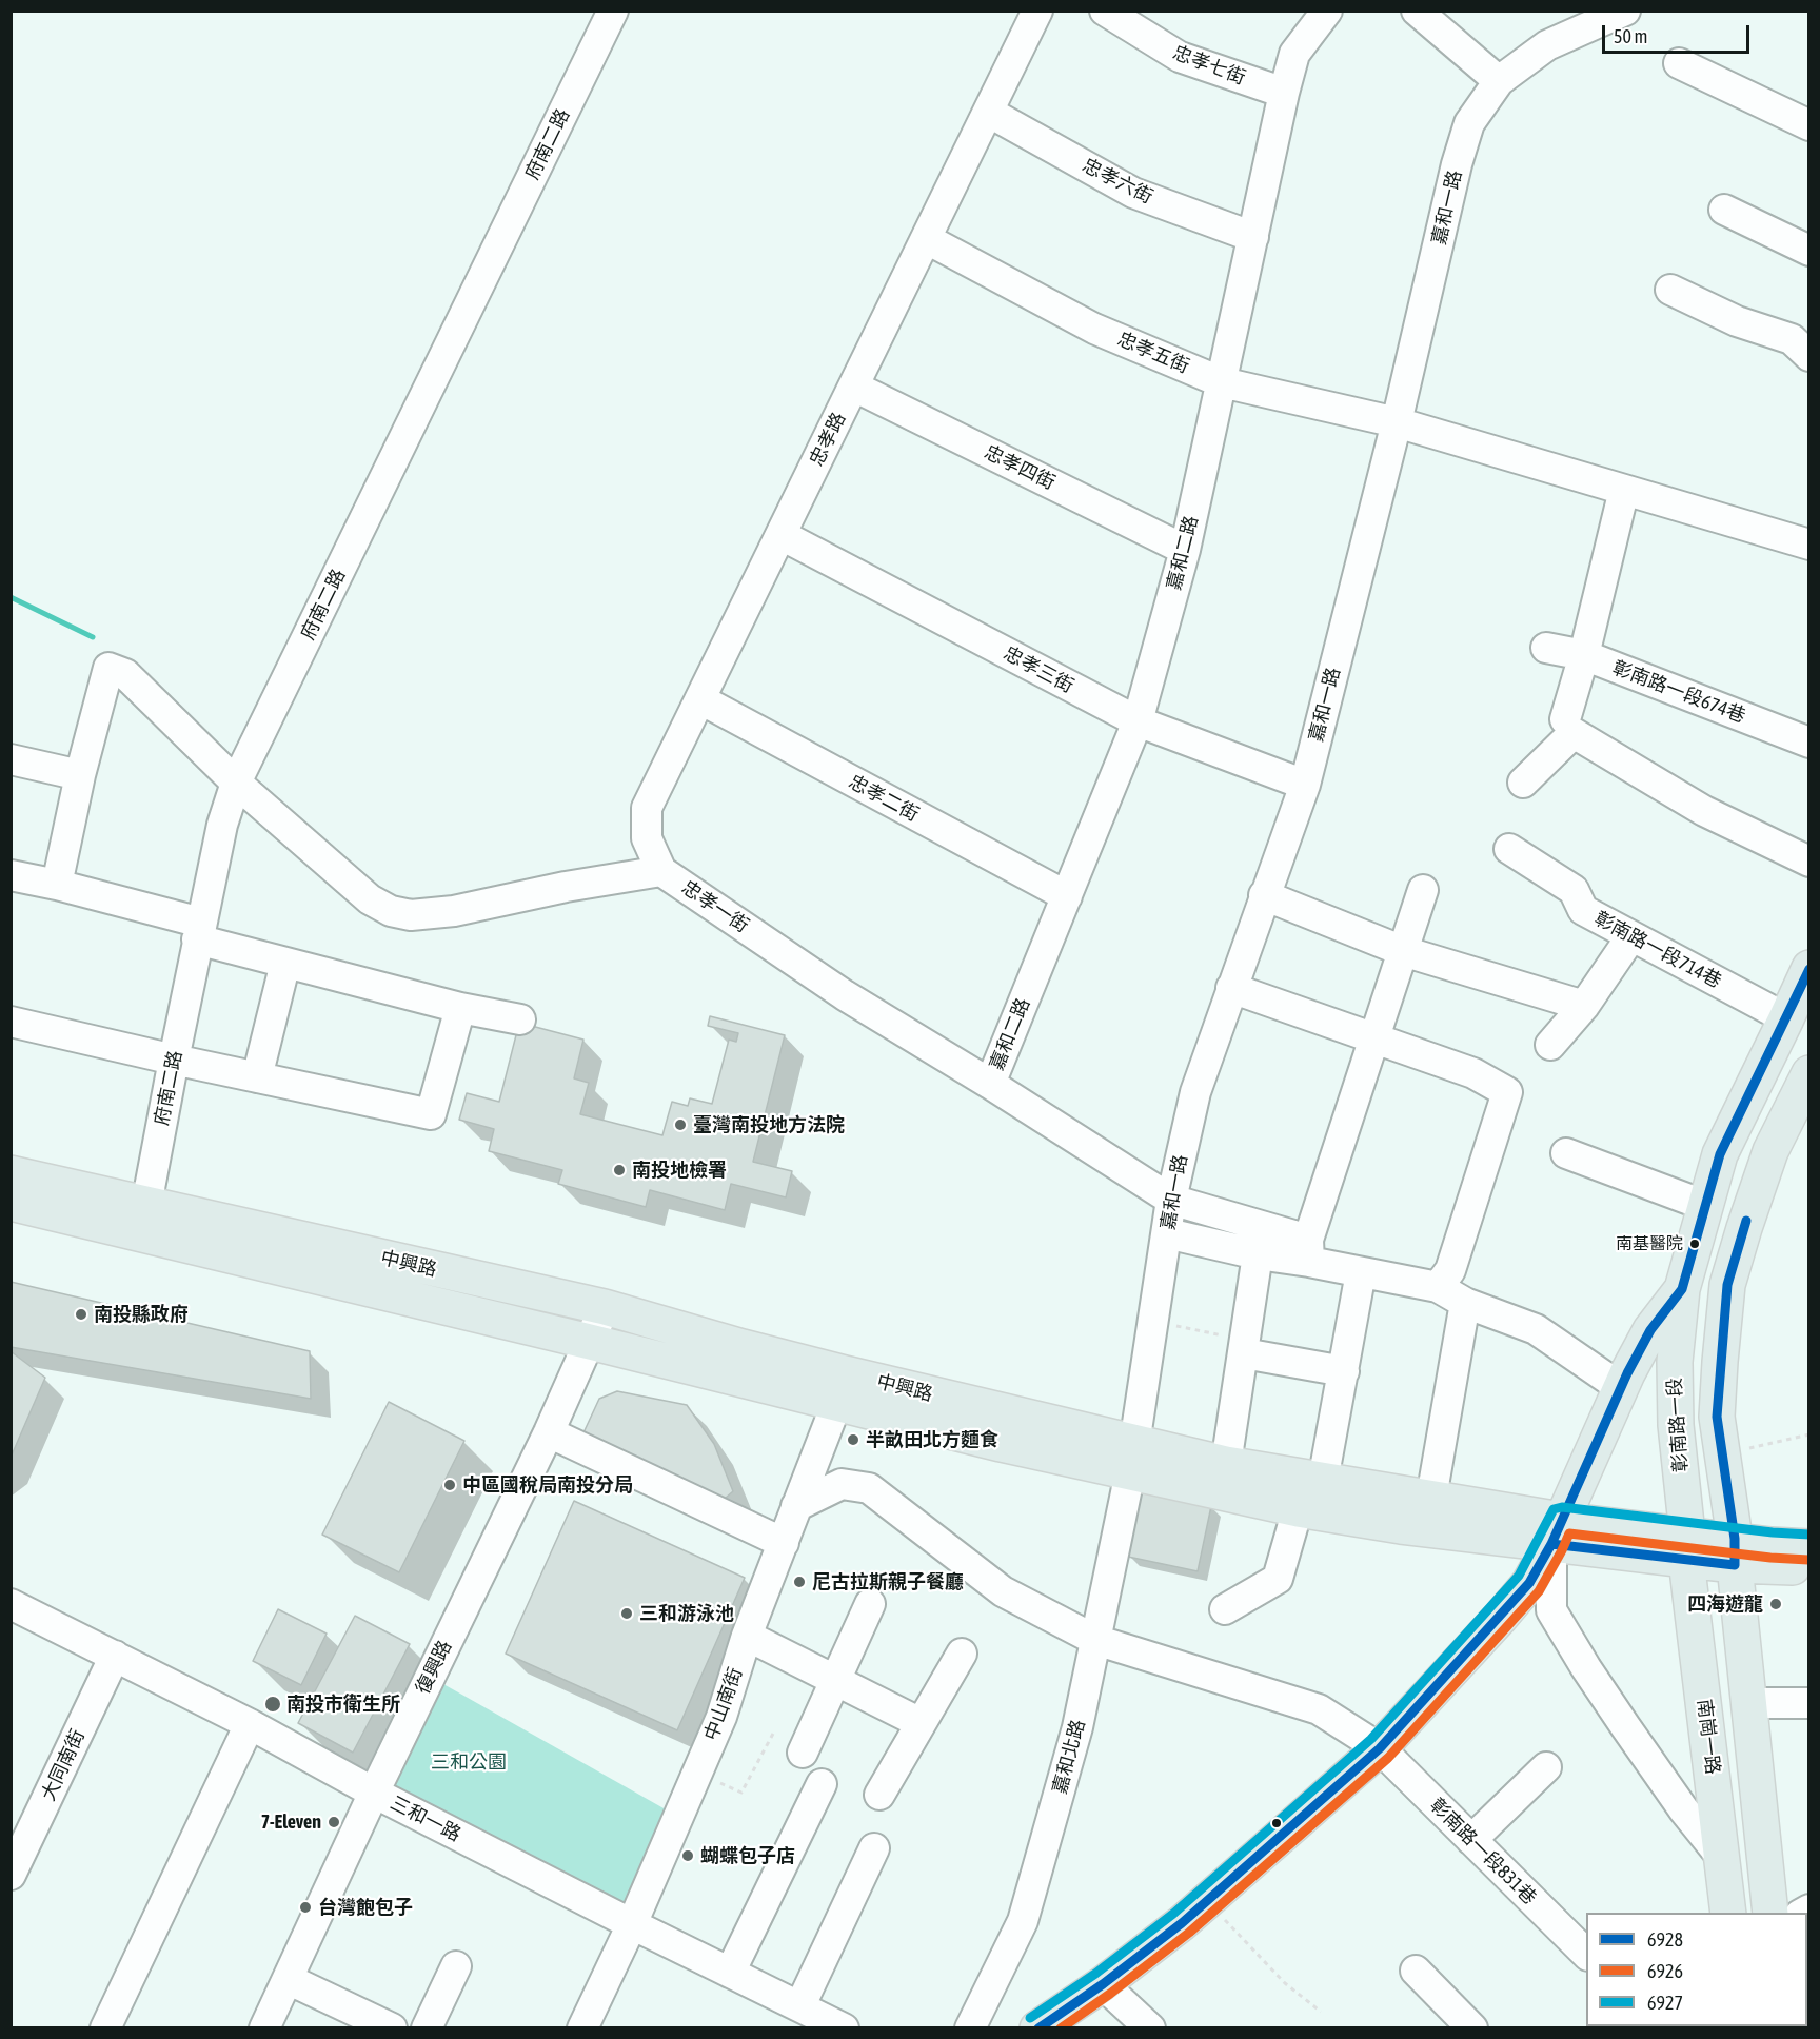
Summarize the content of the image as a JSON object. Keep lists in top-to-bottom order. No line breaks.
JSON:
{"streets":{"main road":["中興路","彰南路一段","南崗一路"],"street":["忠孝七街","府南二路","忠孝六街","嘉和一路","忠孝五街","忠孝路","忠孝四街","嘉和二路","忠孝三街","彰南路一段674巷","忠孝二街","忠孝一街","彰南路一段714巷","復興路","中山南街","嘉和北路","大同南街","三和一路","彰南路一段831巷"]},"crossings":[["忠孝七街","嘉和二路"],["府南二路","忠孝一街"],["府南二路","中興路"],["忠孝六街","忠孝路"],["忠孝六街","嘉和二路"],["嘉和一路","忠孝五街"],["嘉和一路","忠孝三街"],["嘉和一路","忠孝一街"],["嘉和一路","中興路"],["嘉和一路","嘉和北路"],["忠孝五街","忠孝路"],["忠孝五街","嘉和二路"],["忠孝路","忠孝四街"],["忠孝路","忠孝三街"],["忠孝路","忠孝二街"],["忠孝路","忠孝一街"],["忠孝四街","嘉和二路"],["嘉和二路","忠孝三街"],["嘉和二路","忠孝二街"],["嘉和二路","忠孝一街"],["彰南路一段714巷","彰南路一段"],["中興路","彰南路一段"],["中興路","復興路"],["中興路","中山南街"],["中興路","南崗一路"],["中興路","嘉和北路"],["彰南路一段","南崗一路"],["彰南路一段","彰南路一段831巷"],["復興路","三和一路"],["中山南街","三和一路"],["中山南街","彰南路一段831巷"],["嘉和北路","彰南路一段831巷"],["大同南街","三和一路"]],"parks":["三和公園"],"places":["臺灣南投地方法院","南投地檢署","南基醫院","南投縣政府","半畝田北方麵食","中區國稅局南投分局","尼古拉斯親子餐廳","四海遊龍","三和游泳池","南投市衛生所","7-Eleven","蝴蝶包子店","台灣飽包子"],"lines":["transit line 6928","transit line 6927","transit line 6926"],"legend":["6928","6926","6927"],"scale_bar":"50 m"}
